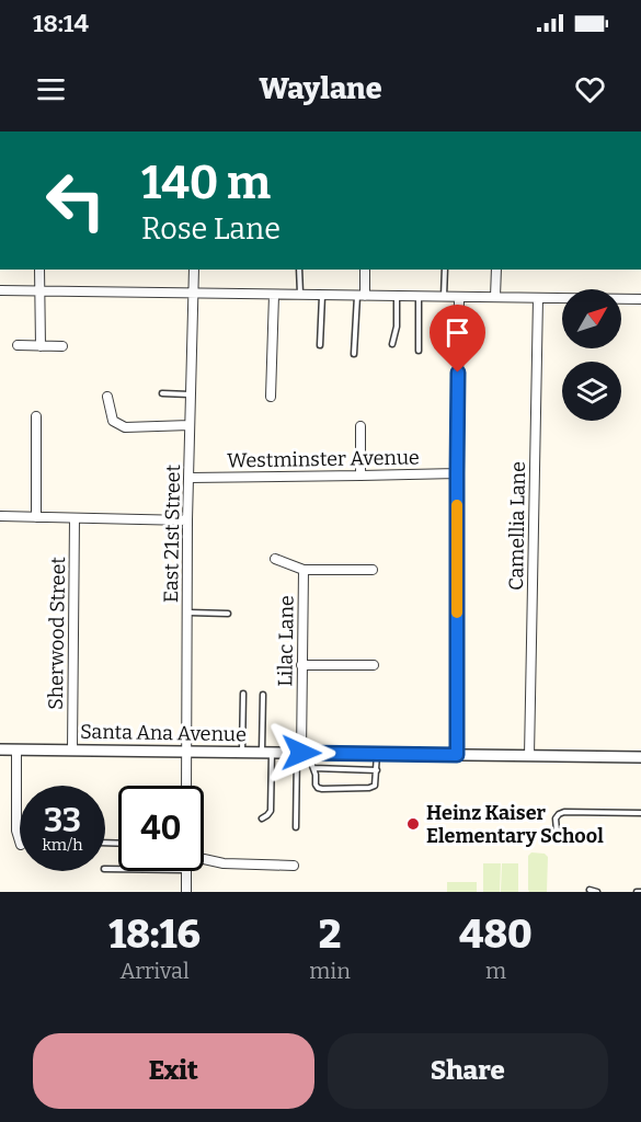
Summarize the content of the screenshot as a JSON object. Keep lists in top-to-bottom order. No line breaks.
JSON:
{"streets":{"street":["Westminster Avenue","Camellia Lane","East 21st Street","Sherwood Street","Lilac Lane","Santa Ana Avenue"]},"crossings":[["Westminster Avenue","East 21st Street"],["Camellia Lane","Santa Ana Avenue"],["East 21st Street","Santa Ana Avenue"],["Sherwood Street","Santa Ana Avenue"],["Lilac Lane","Santa Ana Avenue"]],"places":["Heinz Kaiser Elementary School"],"north":"top right","page":{"status":"18:14","header":"Waylane","turn":["140 m","Rose Lane"],"speed":"33 km/h","limit":"40","eta":["18:16","Arrival","2","min","480","m"],"buttons":["Exit","Share"]}}
